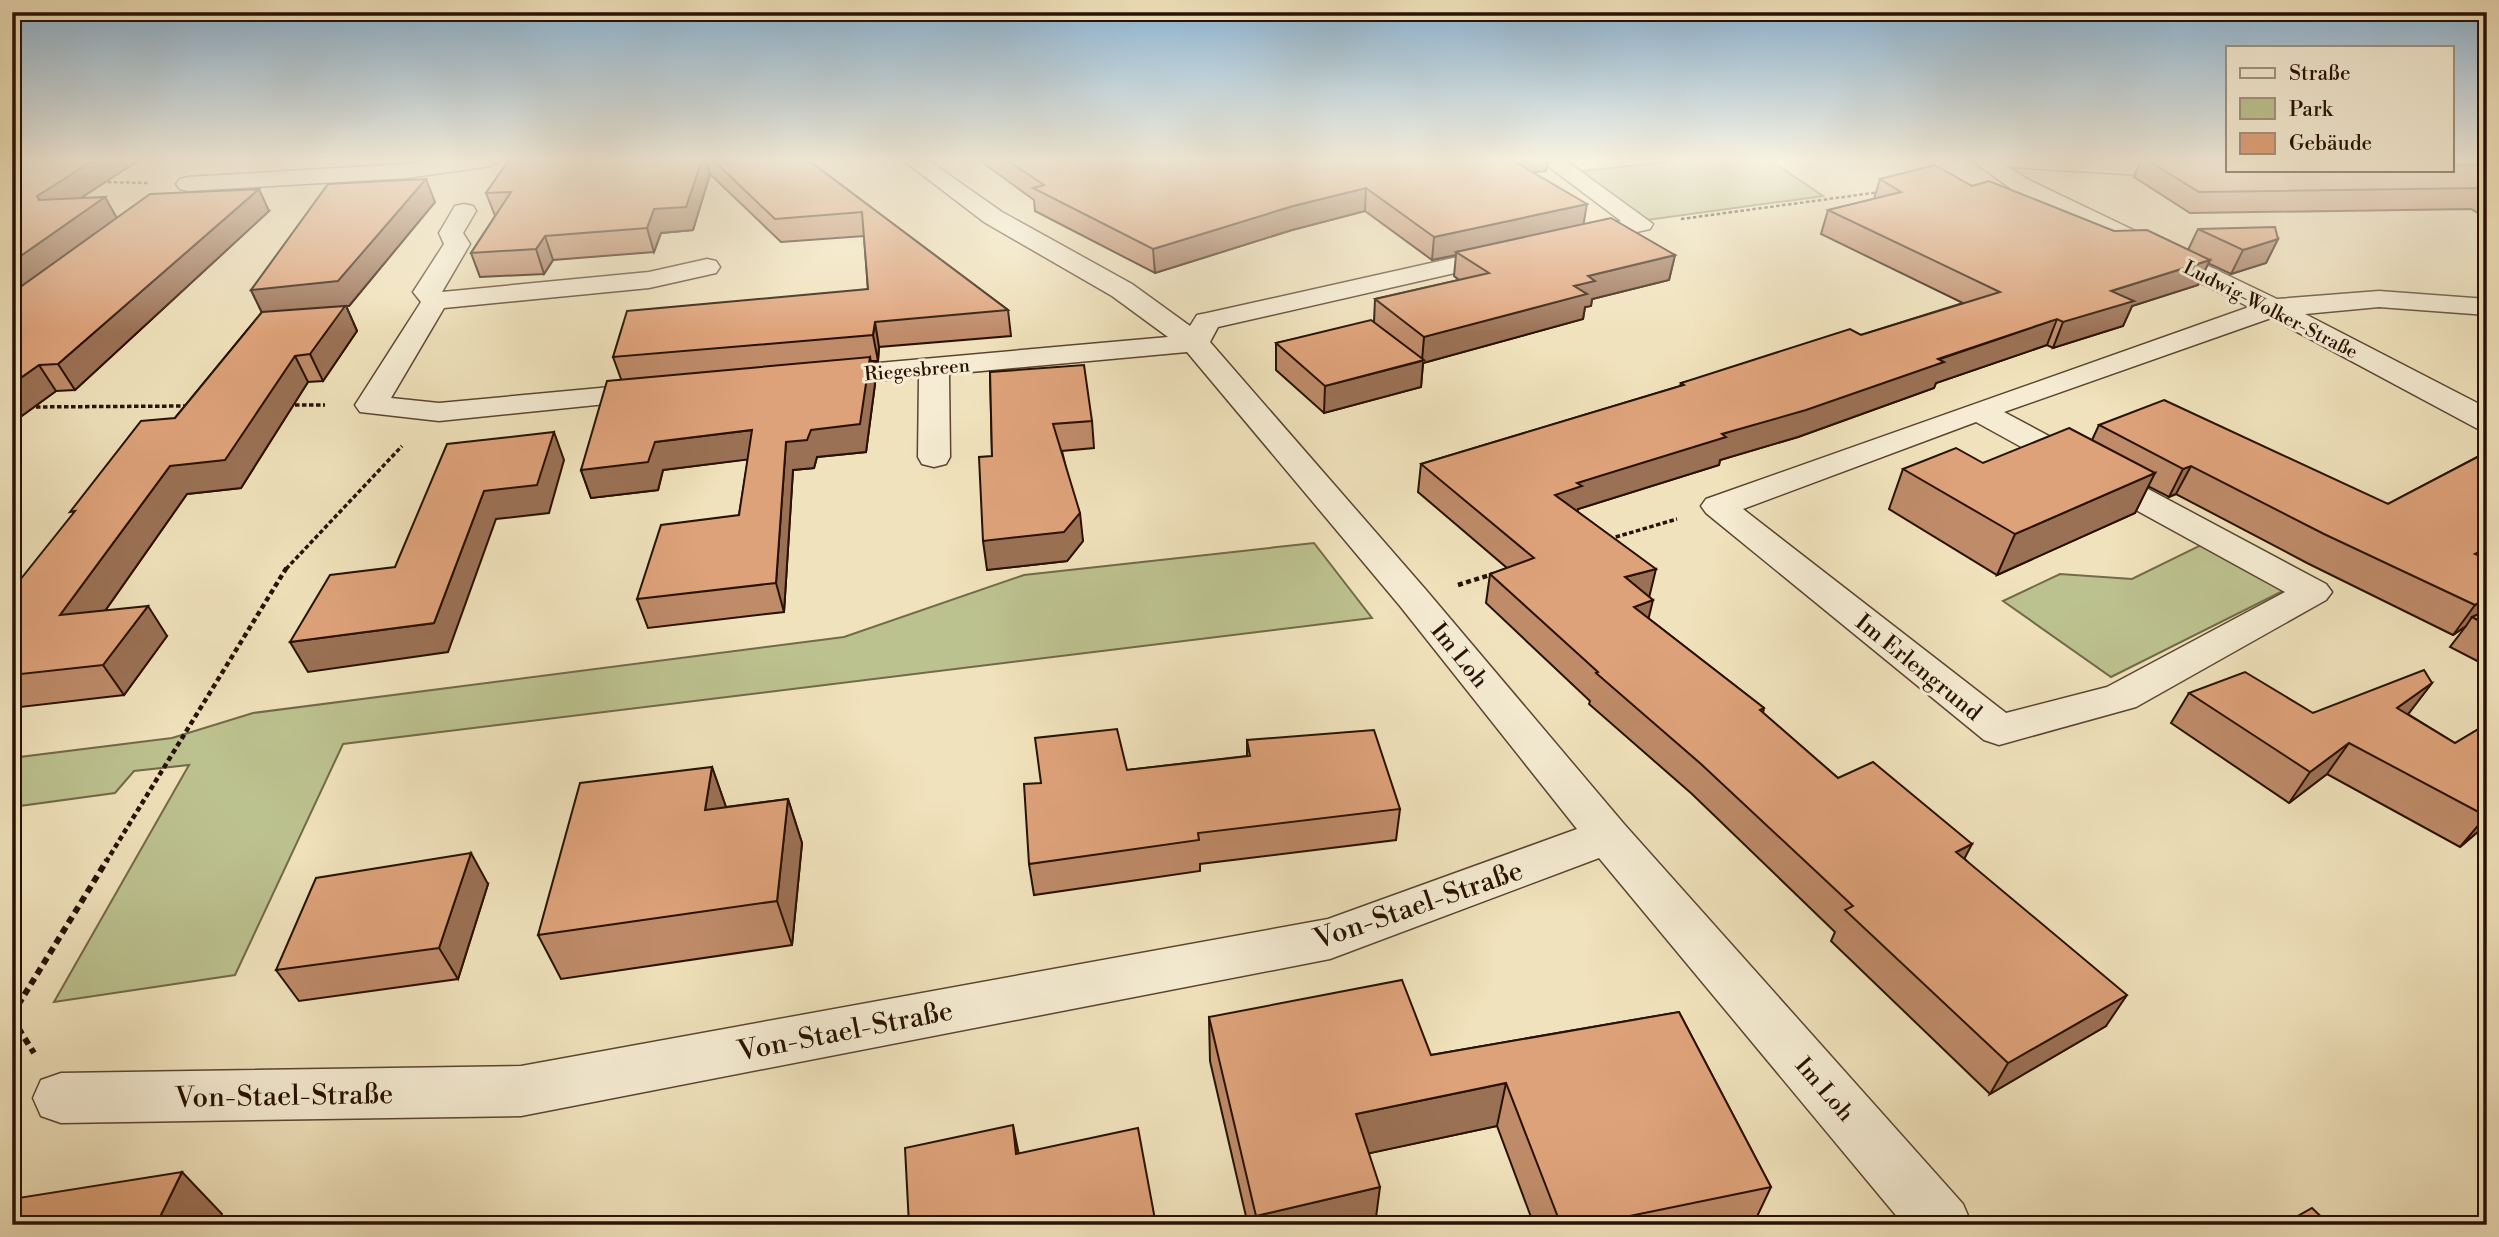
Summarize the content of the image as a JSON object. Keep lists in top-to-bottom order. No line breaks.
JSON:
{"streets":{"street":["Ludwig-Wolker-Straße","Riegesbreen","Im Loh","Im Erlengrund","Von-Stael-Straße"]},"crossings":[["Riegesbreen","Im Loh"],["Im Loh","Von-Stael-Straße"]],"legend":["Straße","Park","Gebäude"]}
